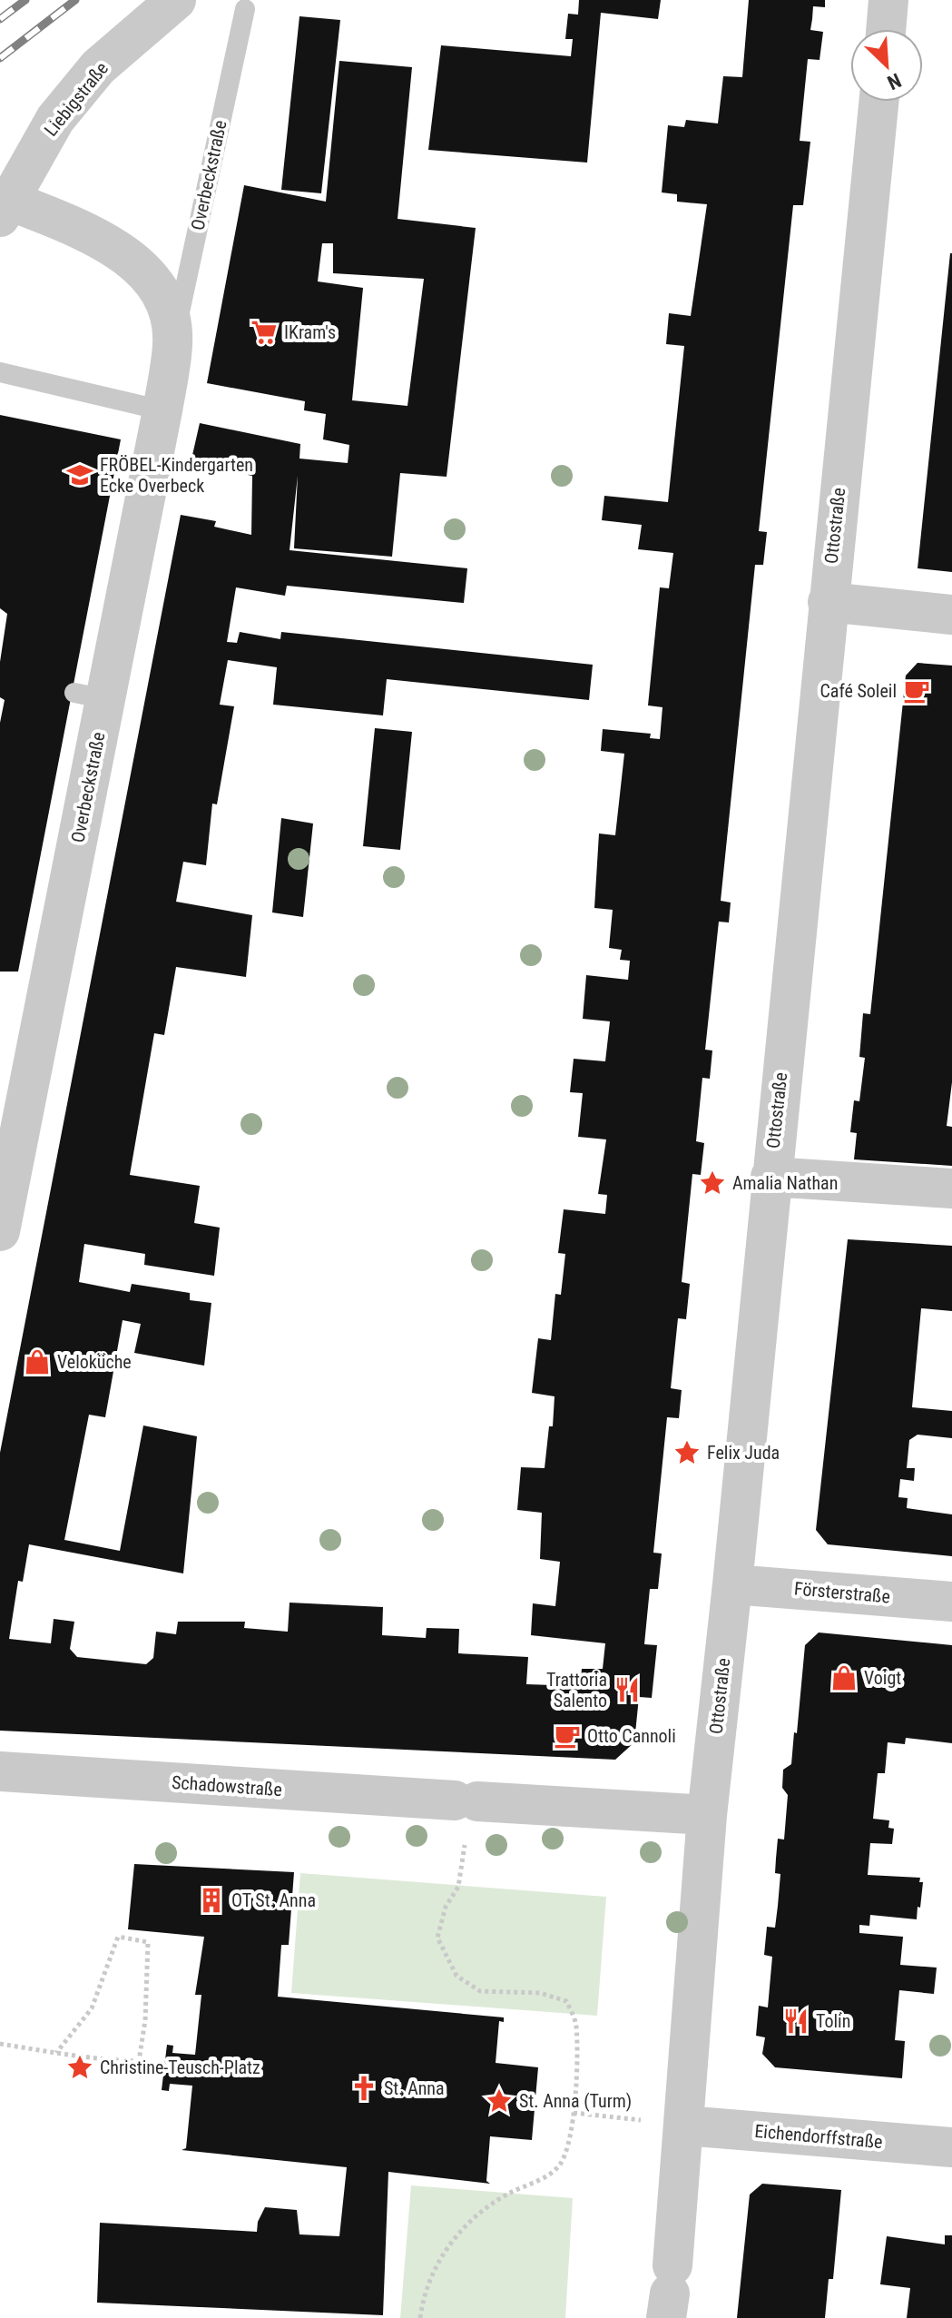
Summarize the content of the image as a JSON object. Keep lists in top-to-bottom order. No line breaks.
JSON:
{"streets":{"street":["Liebigstraße","Overbeckstraße","Ottostraße","Försterstraße","Schadowstraße","Eichendorffstraße"]},"crossings":[["Liebigstraße","Overbeckstraße"],["Ottostraße","Försterstraße"],["Ottostraße","Schadowstraße"],["Ottostraße","Eichendorffstraße"]],"places":{"supermarket":["IKram's"],"school or university":["FRÖBEL-Kindergarten Ecke Overbeck"],"cafe":["Café Soleil","Otto Cannoli"],"place":["Amalia Nathan","Felix Juda","Christine-Teusch-Platz","St. Anna (Turm)"],"shop":["Veloküche","Voigt"],"restaurant":["Trattoria Salento","Tolin"],"building":["OT St. Anna"],"church":["St. Anna"]},"north":"bottom right"}
